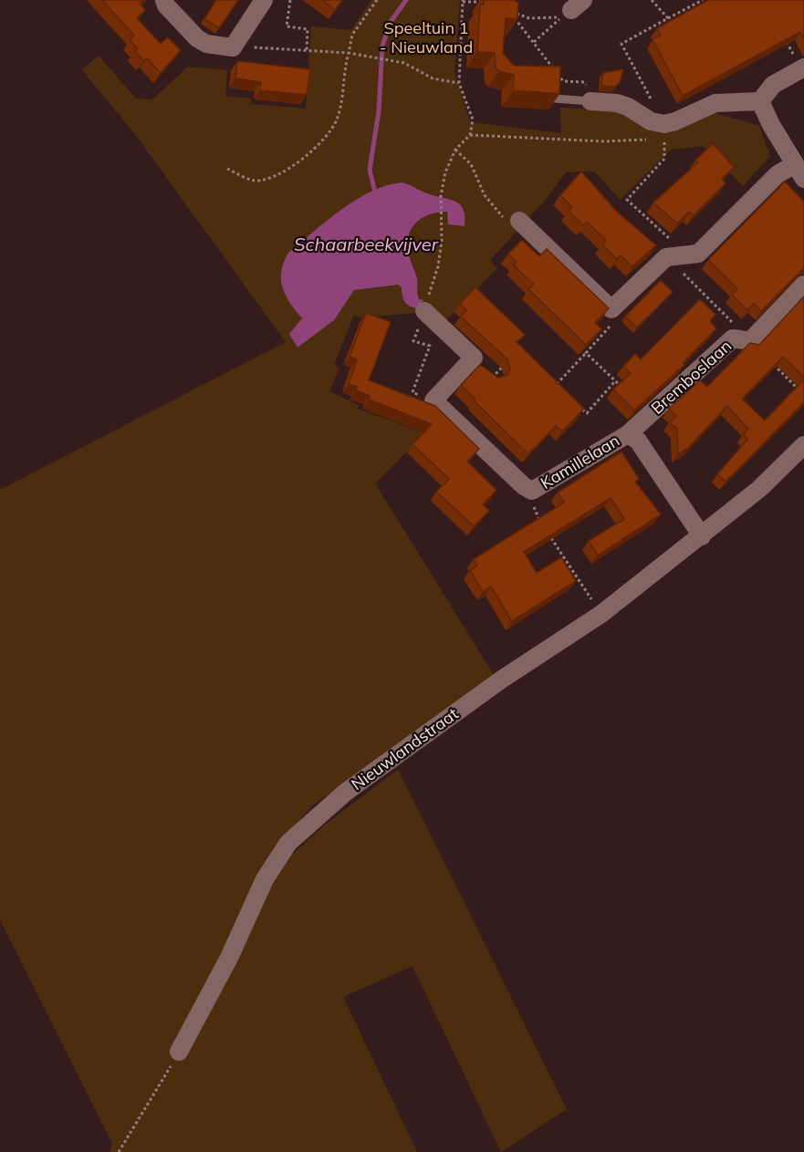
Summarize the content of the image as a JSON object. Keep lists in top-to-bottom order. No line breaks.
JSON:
{"streets":{"street":["Bremboslaan","Kamillelaan","Nieuwlandstraat"]},"crossings":[["Bremboslaan","Kamillelaan"],["Kamillelaan","Nieuwlandstraat"]],"water":["Schaarbeekvijver"],"parks":["Speeltuin 1 - Nieuwland"]}
